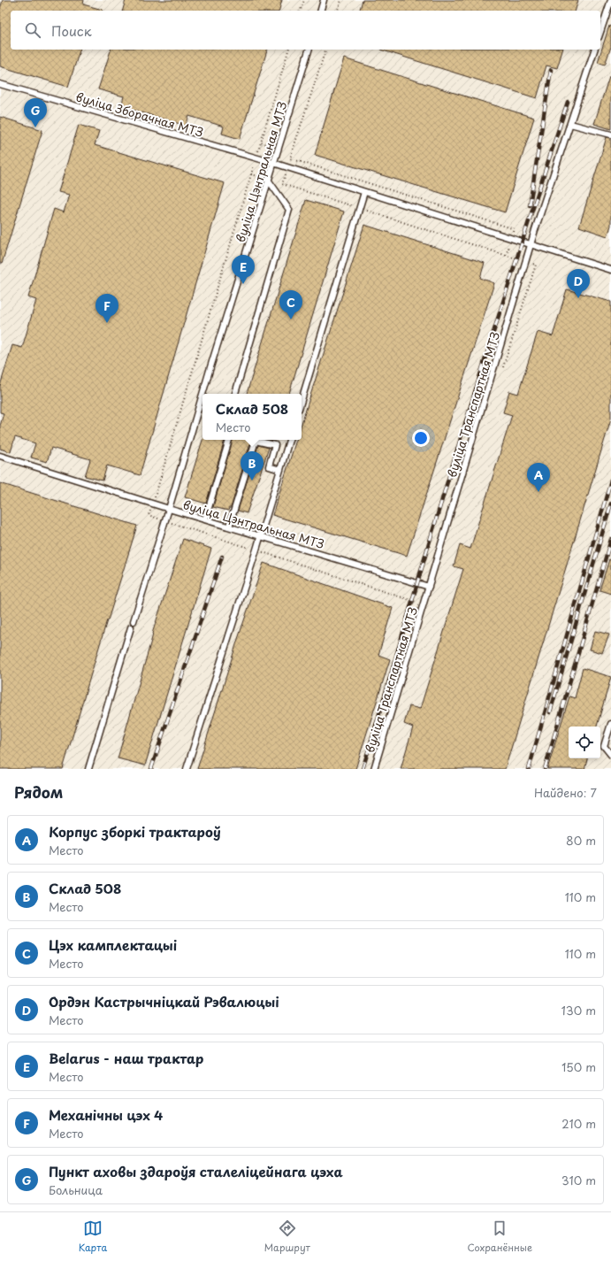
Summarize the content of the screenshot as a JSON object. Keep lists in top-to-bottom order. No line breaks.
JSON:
{"streets":{"lane":["вуліца Зборачная МТЗ","вуліца Цэнтральная МТЗ","вуліца Транспартная МТЗ"]},"crossings":[["вуліца Зборачная МТЗ","вуліца Цэнтральная МТЗ"],["вуліца Зборачная МТЗ","вуліца Транспартная МТЗ"],["вуліца Цэнтральная МТЗ","вуліца Транспартная МТЗ"]],"page":{"search":"Поиск","pins":["G","E","D","C","F","B","A"],"popup":["Склад 508","Место"],"heading":["Рядом","Найдено: 7"],"list":[{"mark":"A","name":"Корпус зборкі трактароў","note":"Место","value":"80 m"},{"mark":"B","name":"Склад 508","note":"Место","value":"110 m"},{"mark":"C","name":"Цэх камплектацыі","note":"Место","value":"110 m"},{"mark":"D","name":"Ордэн Кастрычніцкай Рэвалюцыі","note":"Место","value":"130 m"},{"mark":"E","name":"Belarus - наш трактар","note":"Место","value":"150 m"},{"mark":"F","name":"Механічны цэх 4","note":"Место","value":"210 m"},{"mark":"G","name":"Пункт аховы здароўя сталеліцейнага цэха","note":"Больница","value":"310 m"}],"nav":["Карта","Маршрут","Сохранённые"]}}
